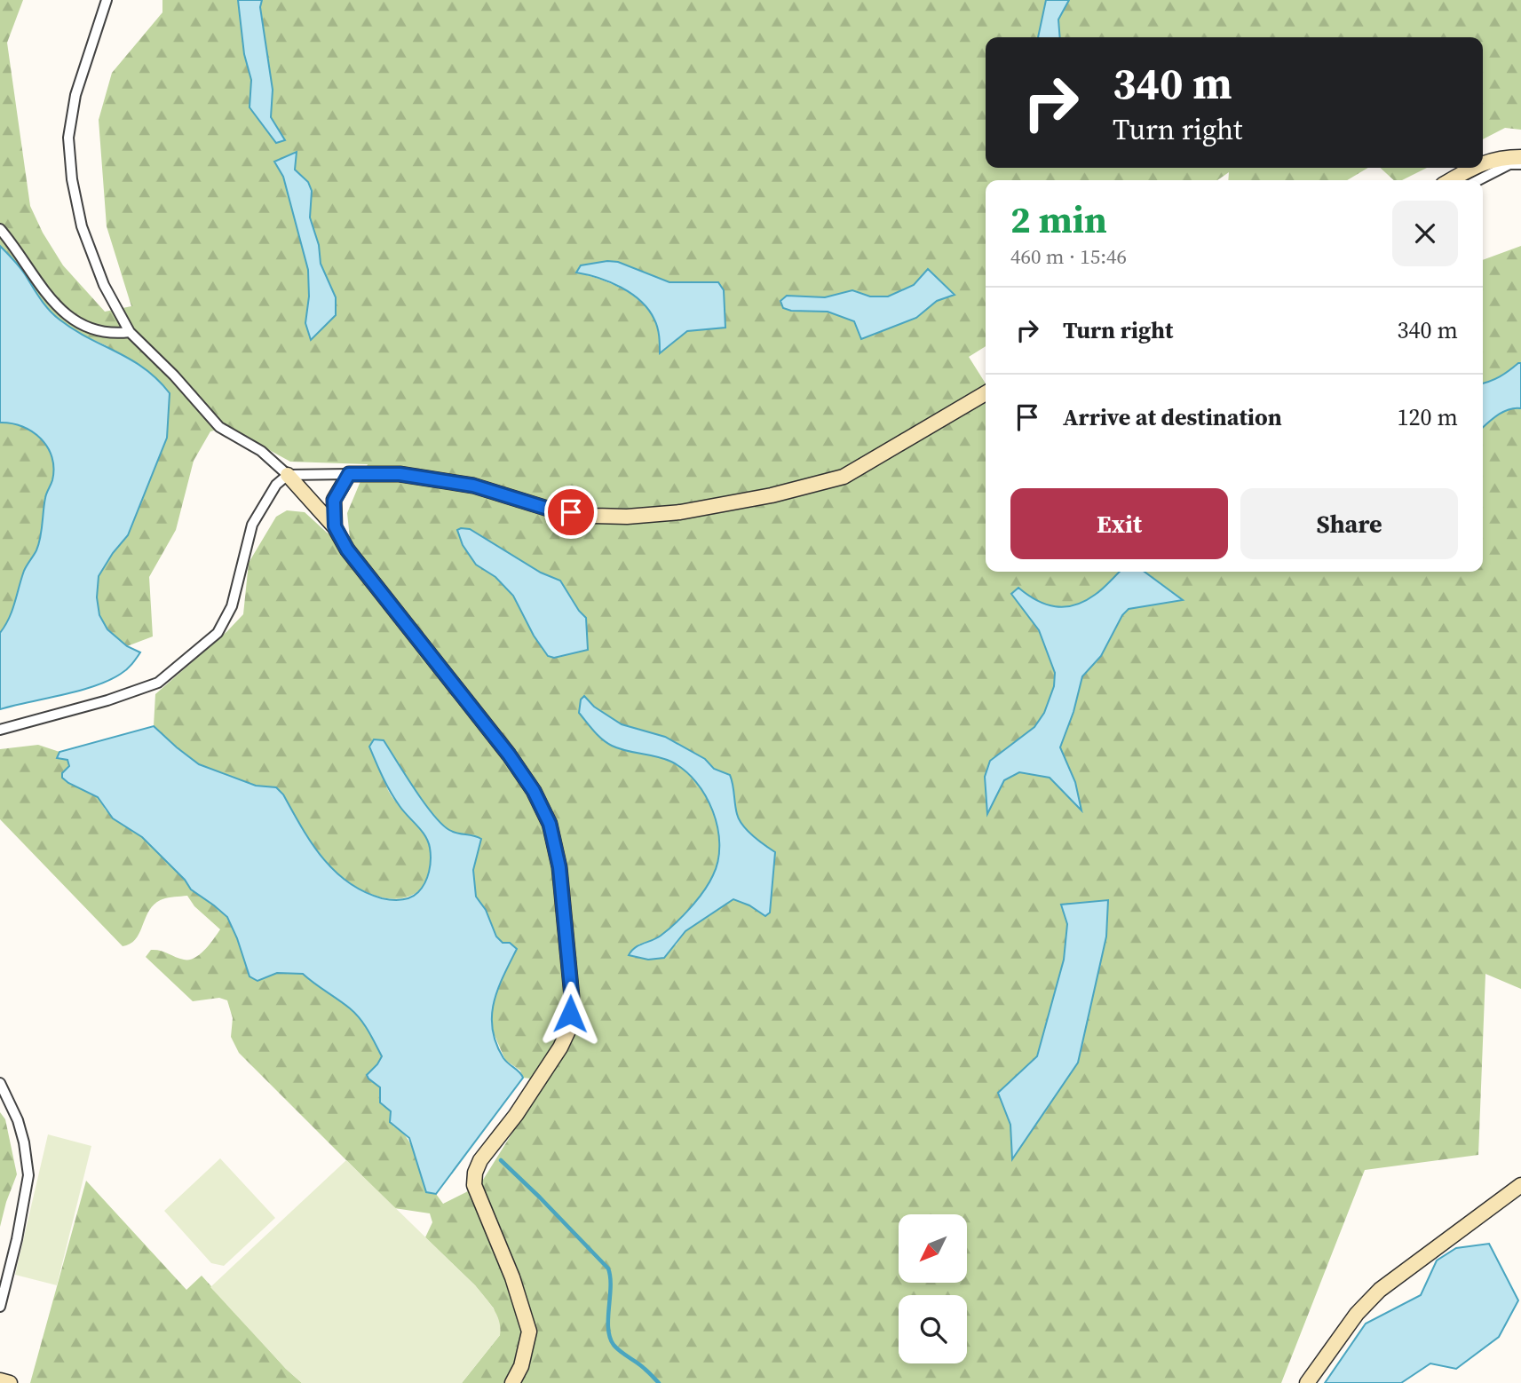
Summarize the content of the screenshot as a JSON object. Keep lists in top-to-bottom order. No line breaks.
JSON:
{"north":"bottom left","page":{"turn":["340 m","Turn right"],"heading":["2 min","460 m · 15:46"],"list":[{"name":"Turn right","value":"340 m"},{"name":"Arrive at destination","value":"120 m"}],"buttons":["Exit","Share"]}}
